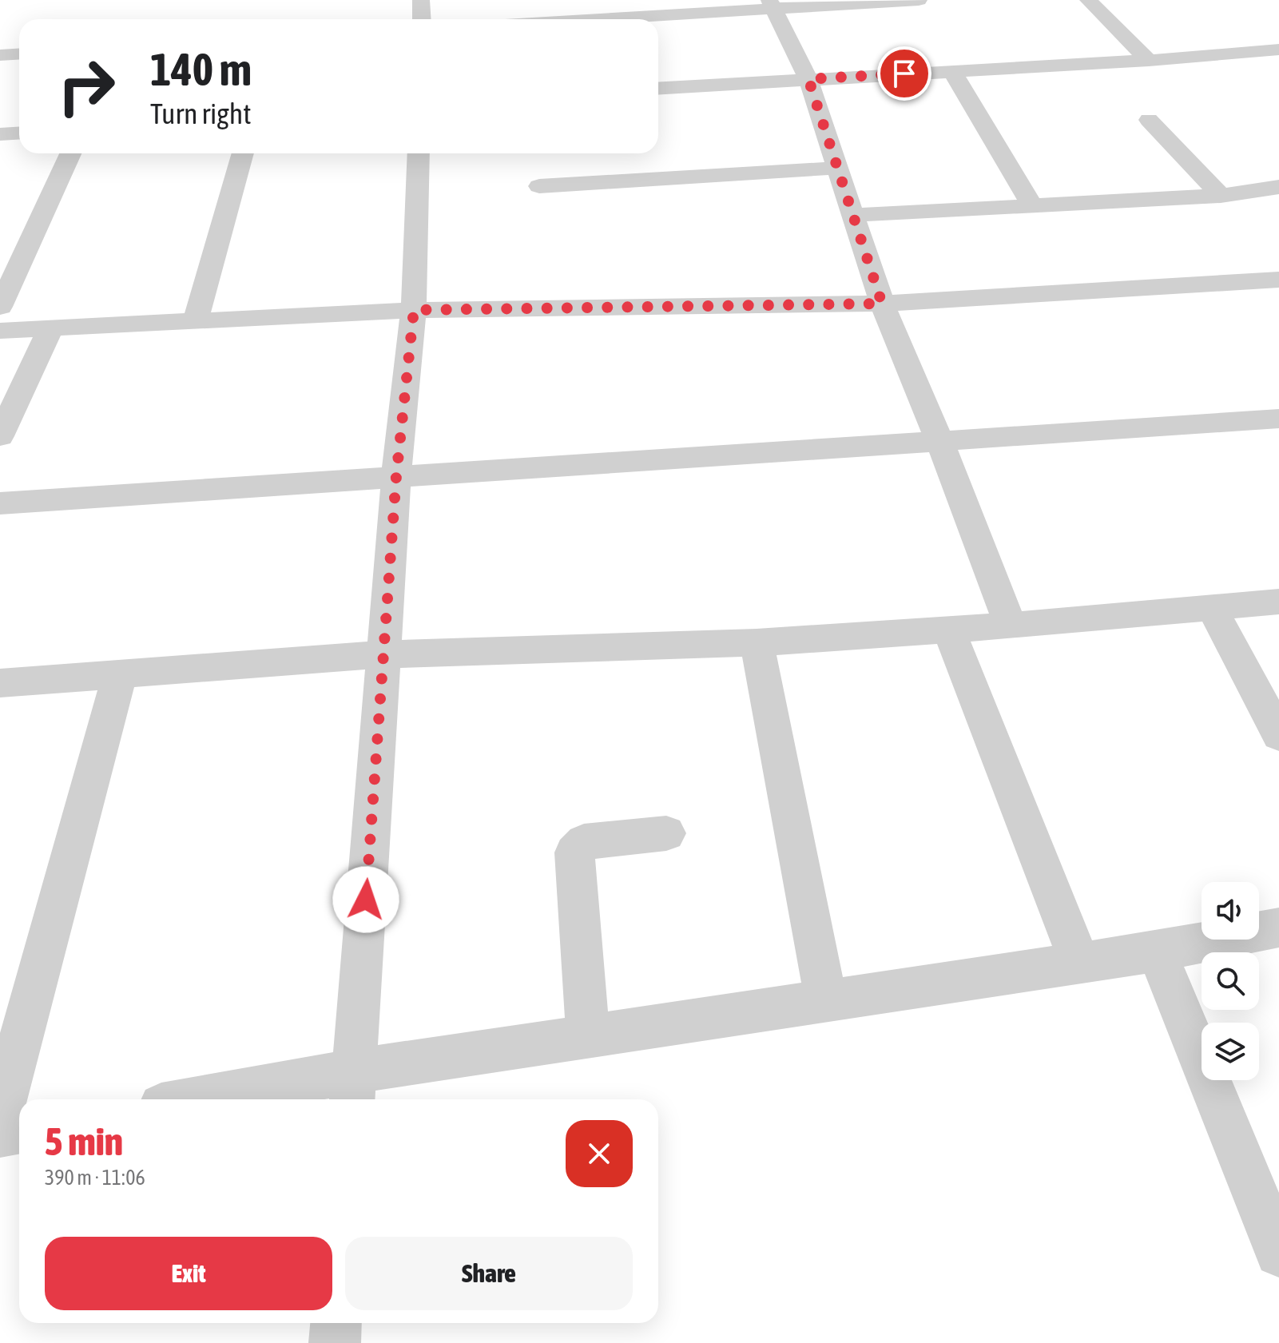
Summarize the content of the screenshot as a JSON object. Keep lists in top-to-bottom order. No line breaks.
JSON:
{"page":{"turn":["140 m","Turn right"],"heading":["5 min","390 m · 11:06"],"buttons":["Exit","Share"]}}
